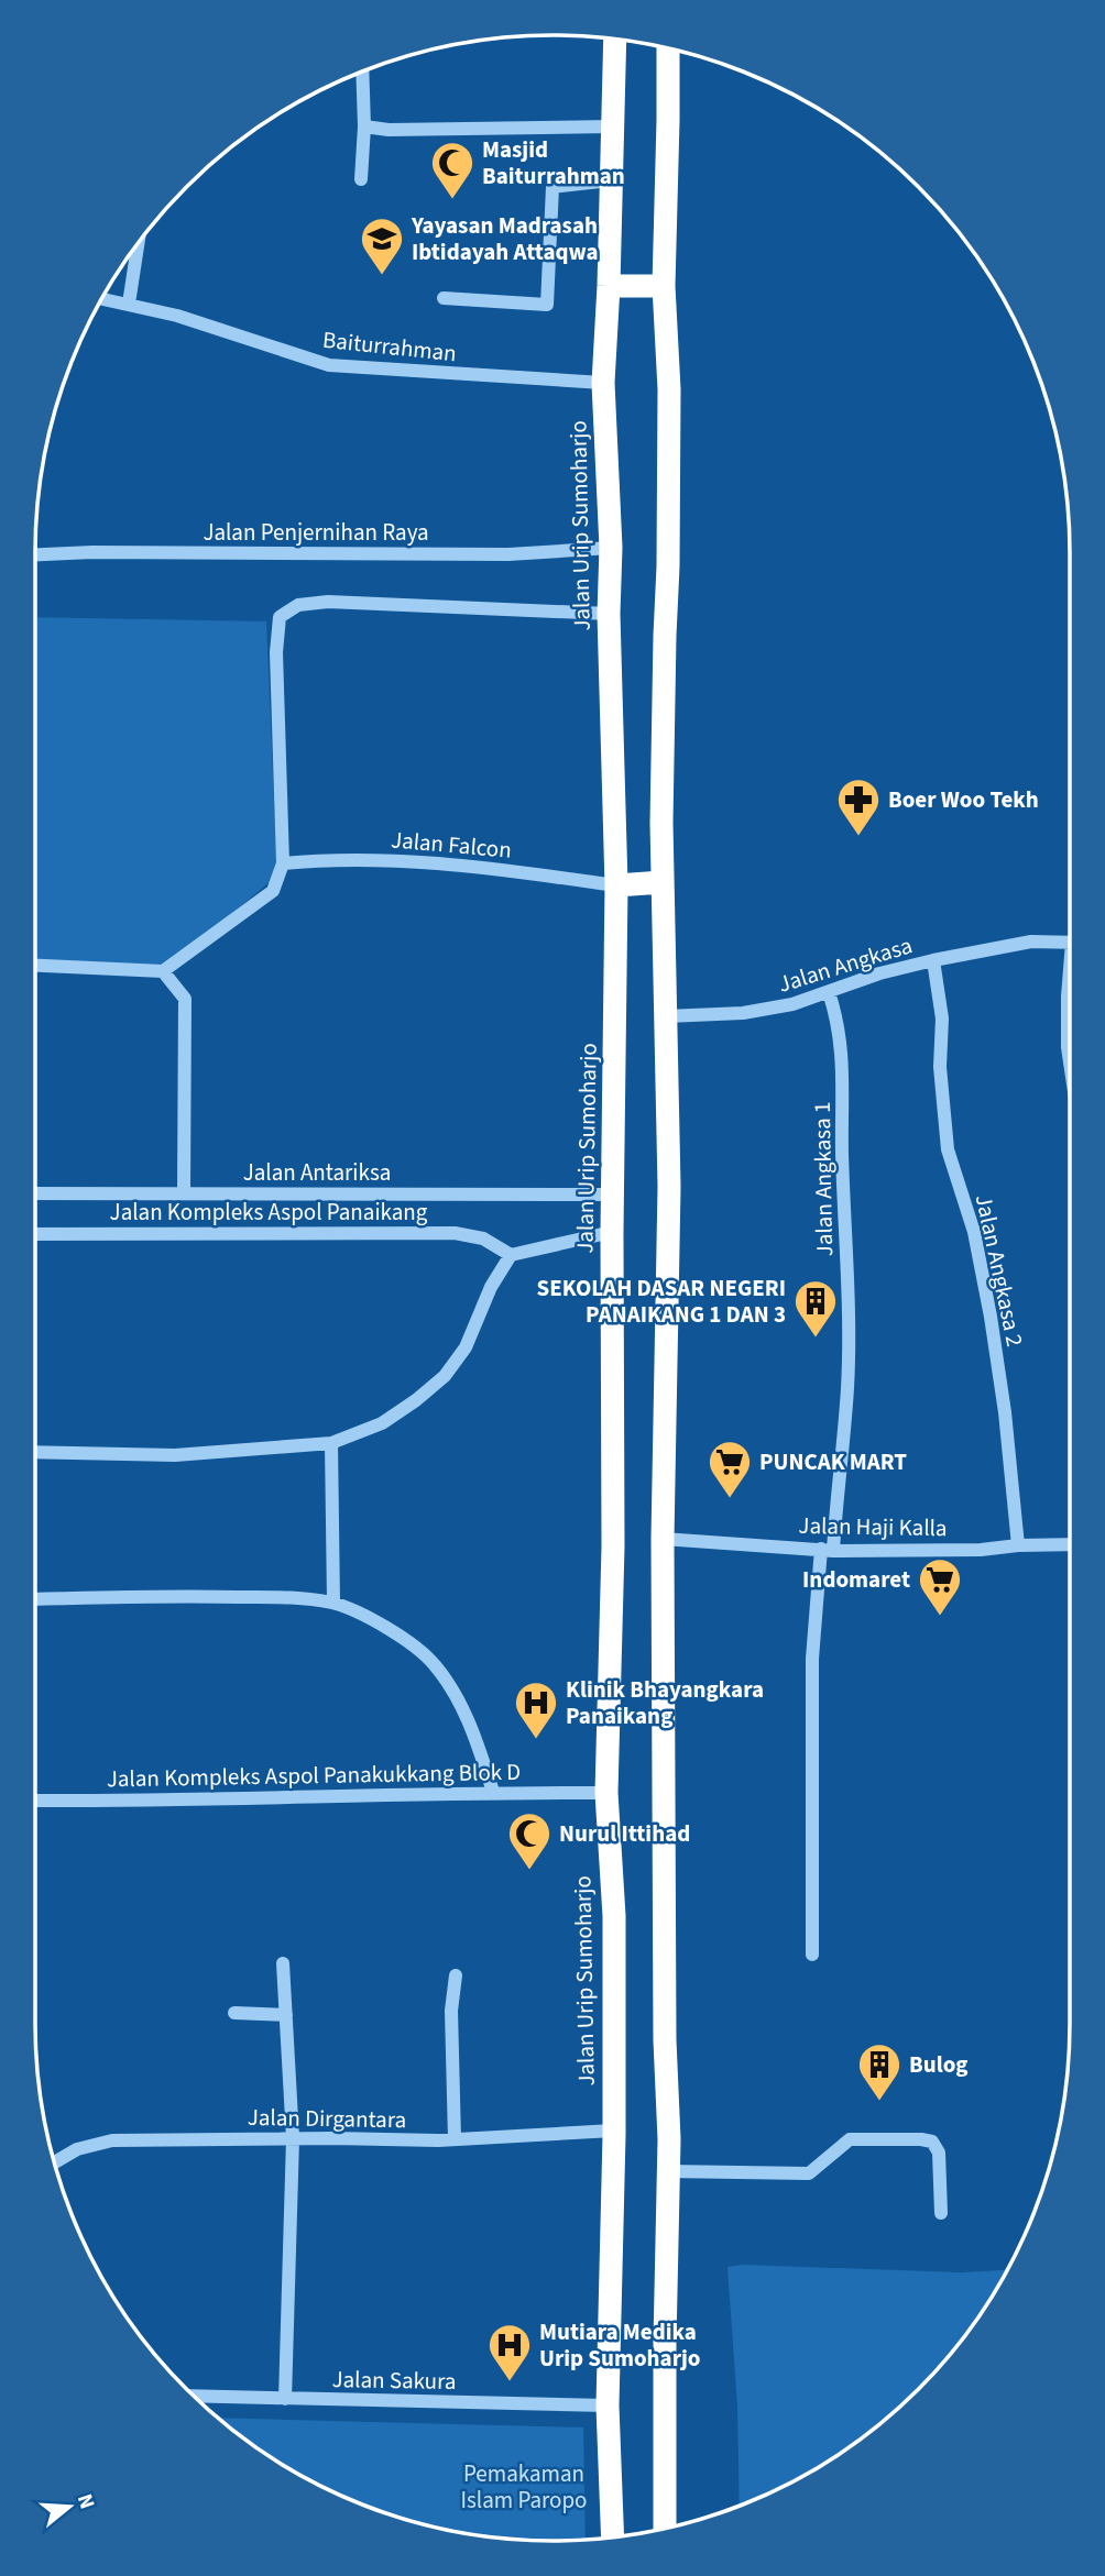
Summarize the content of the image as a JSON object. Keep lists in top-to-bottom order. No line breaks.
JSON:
{"streets":{"highway":["Jalan Urip Sumoharjo"],"street":["Baiturrahman","Jalan Penjernihan Raya","Jalan Falcon","Jalan Angkasa","Jalan Antariksa","Jalan Angkasa 1","Jalan Kompleks Aspol Panaikang","Jalan Angkasa 2","Jalan Haji Kalla","Jalan Kompleks Aspol Panakukkang Blok D","Jalan Dirgantara","Jalan Sakura"]},"crossings":[["Baiturrahman","Jalan Urip Sumoharjo"],["Jalan Urip Sumoharjo","Jalan Penjernihan Raya"],["Jalan Urip Sumoharjo","Jalan Falcon"],["Jalan Urip Sumoharjo","Jalan Antariksa"],["Jalan Urip Sumoharjo","Jalan Kompleks Aspol Panakukkang Blok D"],["Jalan Urip Sumoharjo","Jalan Dirgantara"],["Jalan Urip Sumoharjo","Jalan Sakura"],["Jalan Angkasa","Jalan Angkasa 1"],["Jalan Angkasa","Jalan Angkasa 2"],["Jalan Angkasa 1","Jalan Haji Kalla"],["Jalan Angkasa 2","Jalan Haji Kalla"]],"parks":["Pemakaman Islam Paropo"],"places":{"mosque":["Masjid Baiturrahman","Nurul Ittihad"],"school or university":["Yayasan Madrasah Ibtidayah Attaqwa"],"pharmacy":["Boer Woo Tekh"],"building":["SEKOLAH DASAR NEGERI PANAIKANG 1 DAN 3","Bulog"],"supermarket":["PUNCAK MART","Indomaret"],"hospital":["Klinik Bhayangkara Panaikang","Mutiara Medika Urip Sumoharjo"]},"north":"right"}
